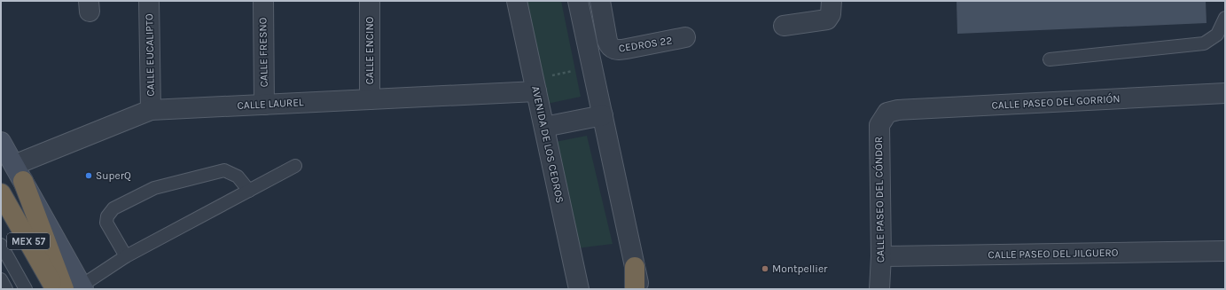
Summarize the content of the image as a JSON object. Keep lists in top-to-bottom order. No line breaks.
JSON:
{"streets":{"highway":["MEX 57"],"street":["CEDROS 22","CALLE ENCINO","CALLE FRESNO","CALLE EUCALIPTO","CALLE PASEO DEL GORRIÓN","CALLE LAUREL","AVENIDA DE LOS CEDROS","CALLE PASEO DEL CÓNDOR","CALLE PASEO DEL JILGUERO"]},"crossings":[["CALLE ENCINO","CALLE LAUREL"],["CALLE FRESNO","CALLE LAUREL"],["CALLE EUCALIPTO","CALLE LAUREL"],["CALLE PASEO DEL GORRIÓN","CALLE PASEO DEL CÓNDOR"],["CALLE LAUREL","AVENIDA DE LOS CEDROS"],["CALLE PASEO DEL CÓNDOR","CALLE PASEO DEL JILGUERO"]],"places":["SuperQ","Montpellier"]}
